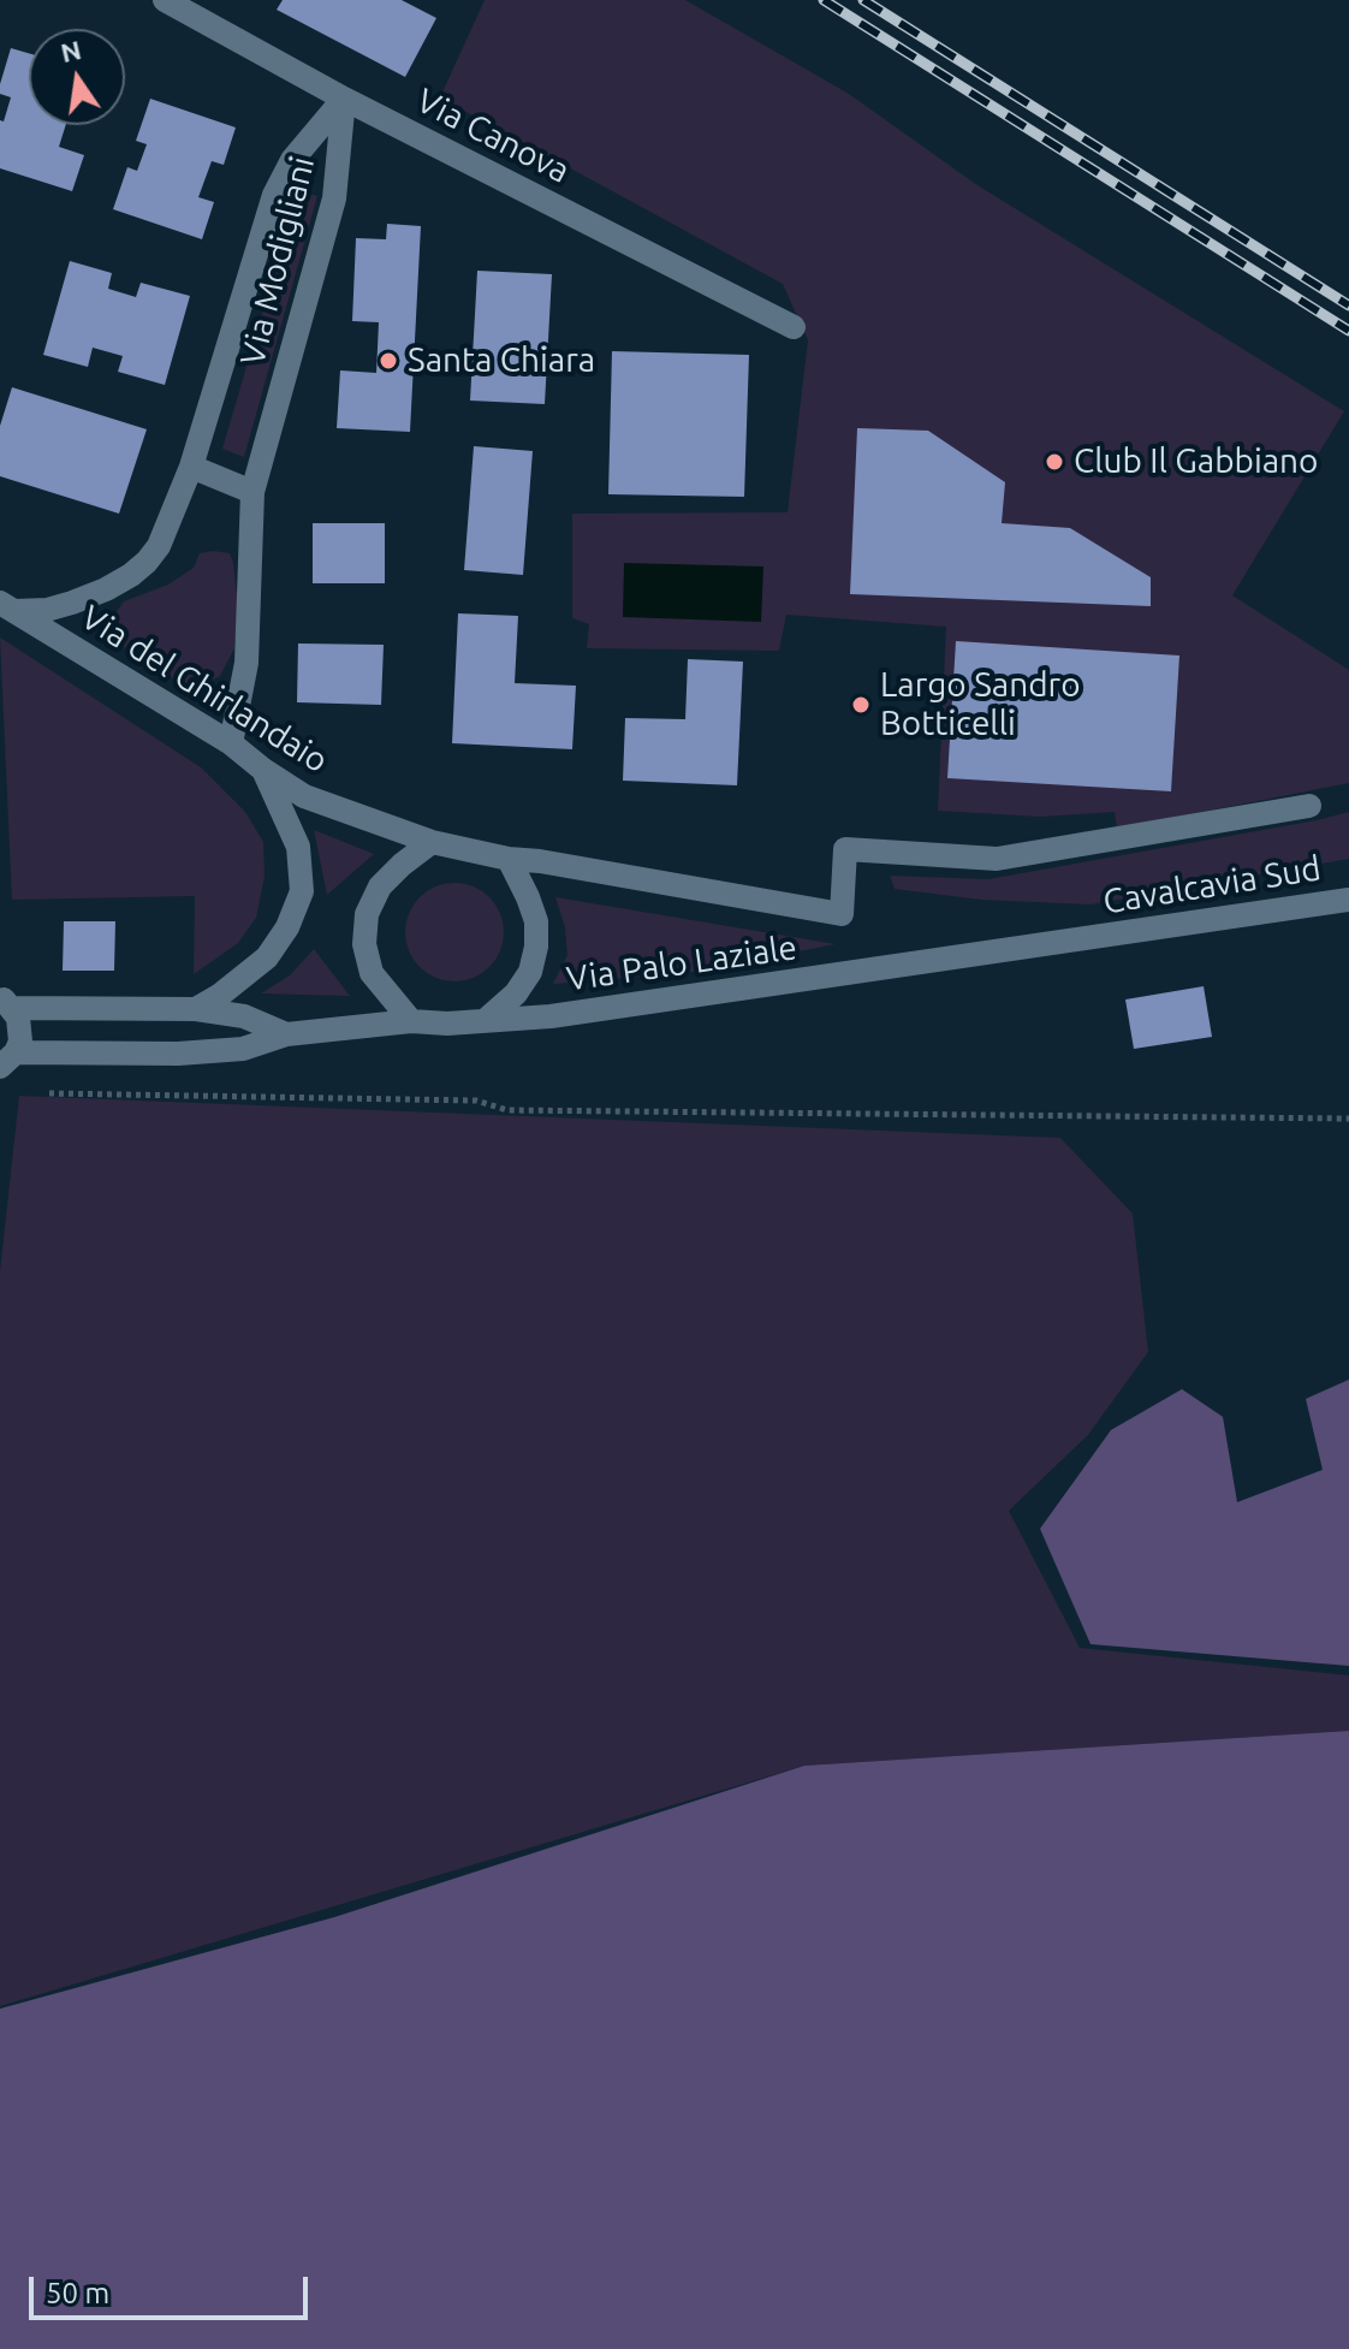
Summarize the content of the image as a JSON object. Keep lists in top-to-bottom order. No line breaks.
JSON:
{"streets":{"street":["Via Canova","Via Modigliani","Via del Ghirlandaio","Cavalcavia Sud","Via Palo Laziale"]},"crossings":[["Via Canova","Via Modigliani"],["Via Modigliani","Via del Ghirlandaio"],["Via del Ghirlandaio","Via Palo Laziale"],["Cavalcavia Sud","Via Palo Laziale"]],"places":["Santa Chiara","Club Il Gabbiano","Largo Sandro Botticelli"],"scale_bar":"50 m","north":"top"}
